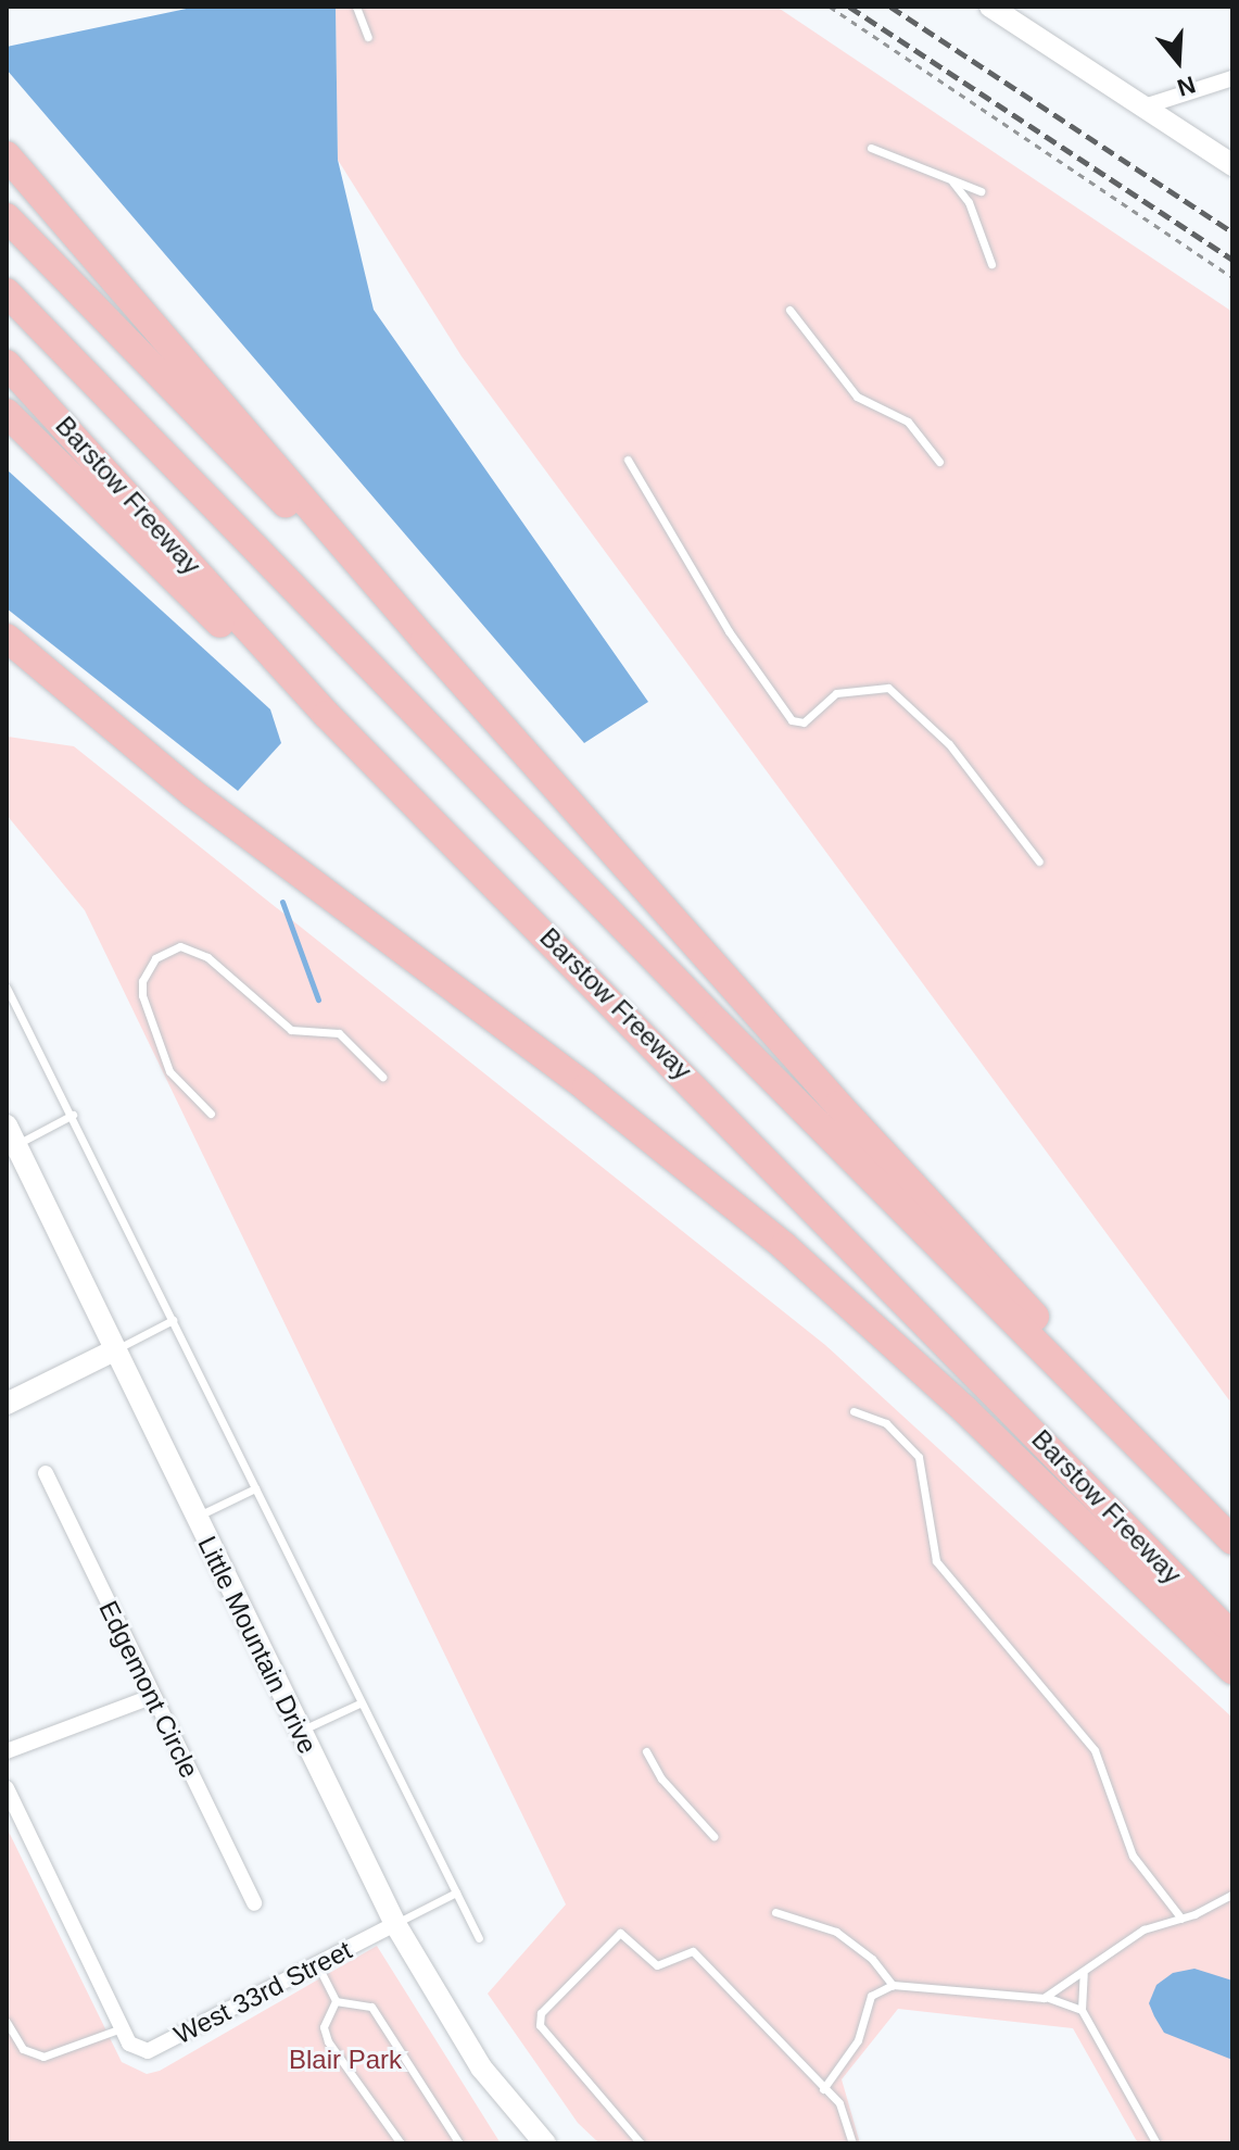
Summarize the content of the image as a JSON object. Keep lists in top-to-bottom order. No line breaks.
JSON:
{"streets":{"highway":["Barstow Freeway"],"main road":["Little Mountain Drive"],"street":["Edgemont Circle","West 33rd Street"]},"crossings":[["Little Mountain Drive","West 33rd Street"]],"parks":["Blair Park"],"north":"bottom"}
